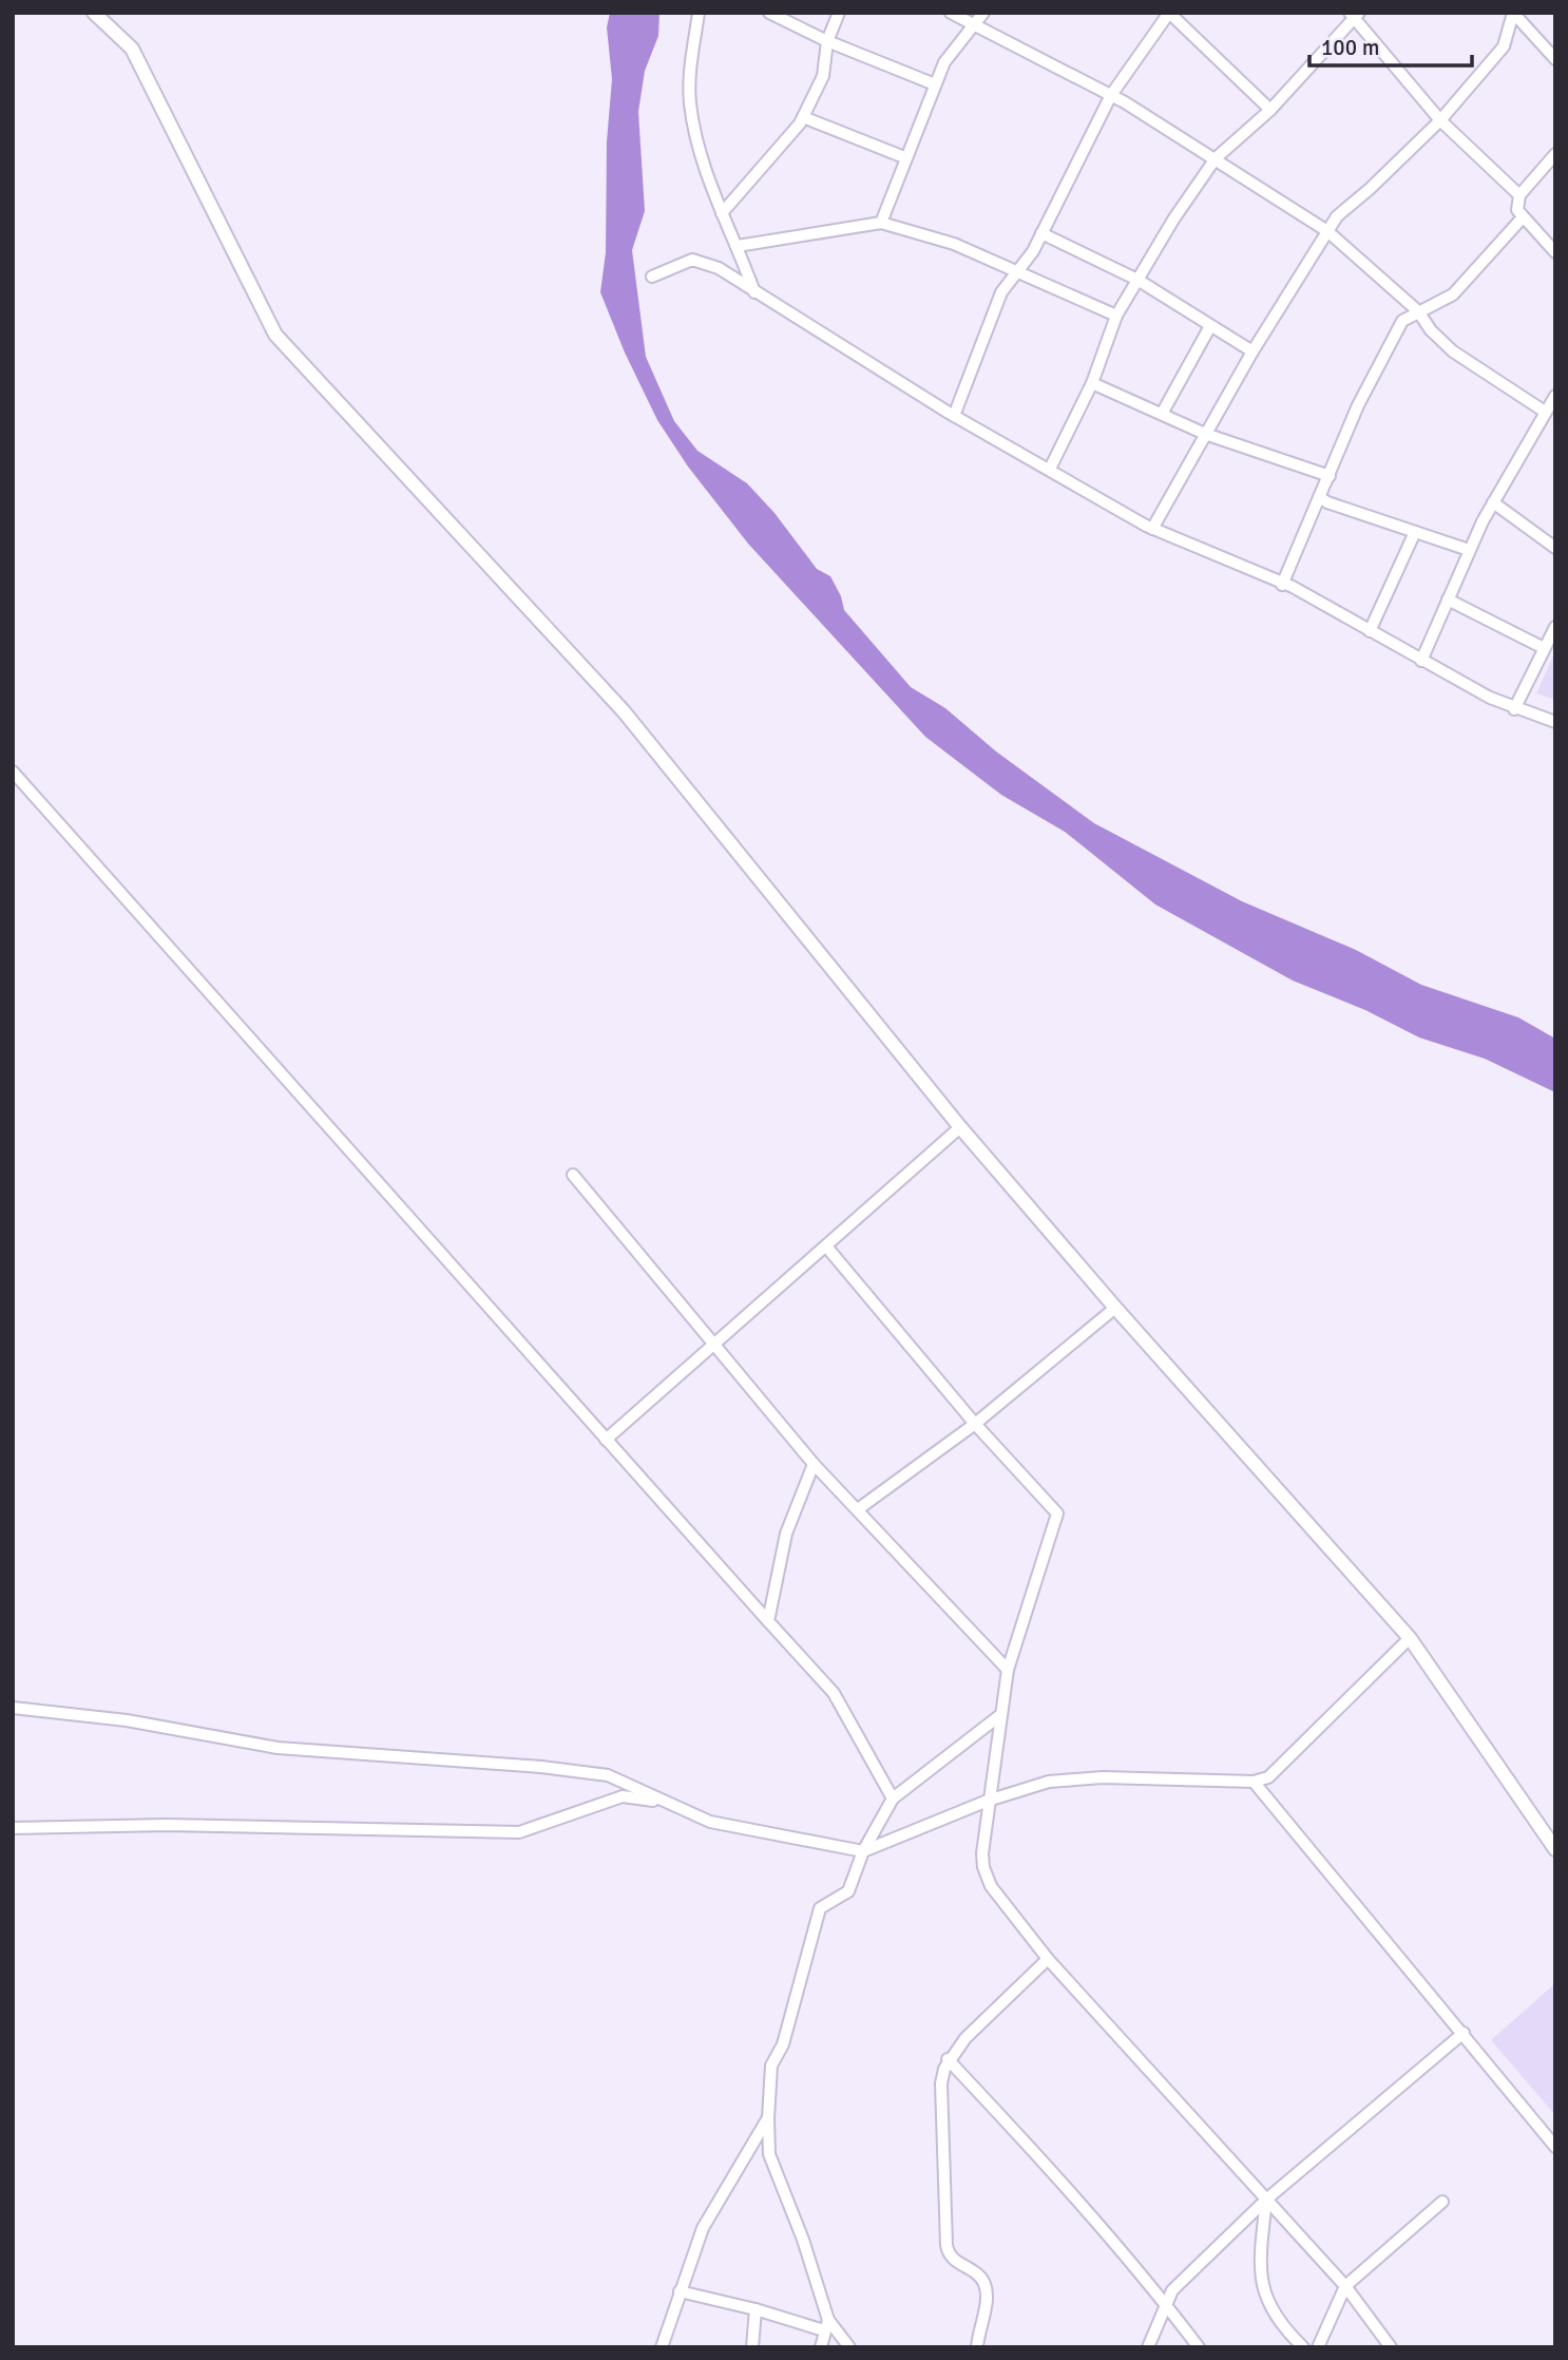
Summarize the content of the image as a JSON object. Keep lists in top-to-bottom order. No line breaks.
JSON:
{"scale_bar":"100 m"}
